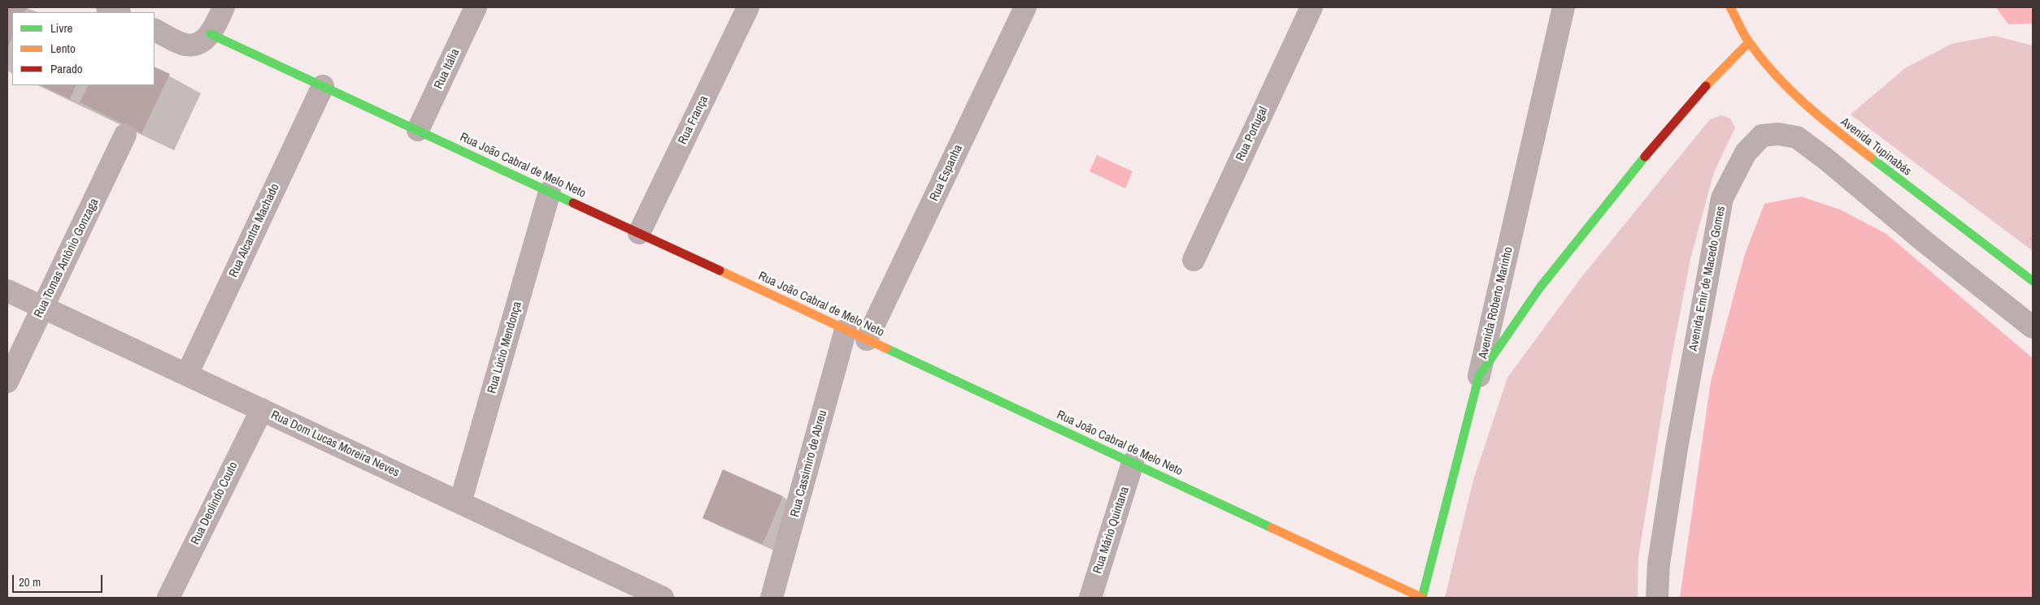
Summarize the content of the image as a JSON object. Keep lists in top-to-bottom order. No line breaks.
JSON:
{"streets":{"street":["Rua Itália","Rua França","Rua Portugal","Avenida Tupinabás","Rua João Cabral de Melo Neto","Rua Espanha","Rua Alcantra Machado","Rua Tomas Antônio Gonzaga","Avenida Emir de Macedo Gomes","Avenida Roberto Marinho","Rua Lúcio Mendonça","Rua Dom Lucas Moreira Neves","Rua Cassimiro de Abreu","Rua Deolindo Couto","Rua Mário Quintana"]},"crossings":[["Rua Itália","Rua João Cabral de Melo Neto"],["Rua França","Rua João Cabral de Melo Neto"],["Rua João Cabral de Melo Neto","Rua Espanha"],["Rua João Cabral de Melo Neto","Rua Alcantra Machado"],["Rua João Cabral de Melo Neto","Avenida Roberto Marinho"],["Rua João Cabral de Melo Neto","Rua Lúcio Mendonça"],["Rua João Cabral de Melo Neto","Rua Cassimiro de Abreu"],["Rua João Cabral de Melo Neto","Rua Mário Quintana"],["Rua Alcantra Machado","Rua Dom Lucas Moreira Neves"],["Rua Tomas Antônio Gonzaga","Rua Dom Lucas Moreira Neves"],["Rua Lúcio Mendonça","Rua Dom Lucas Moreira Neves"],["Rua Dom Lucas Moreira Neves","Rua Deolindo Couto"]],"legend":["Livre","Lento","Parado"],"scale_bar":"20 m"}
